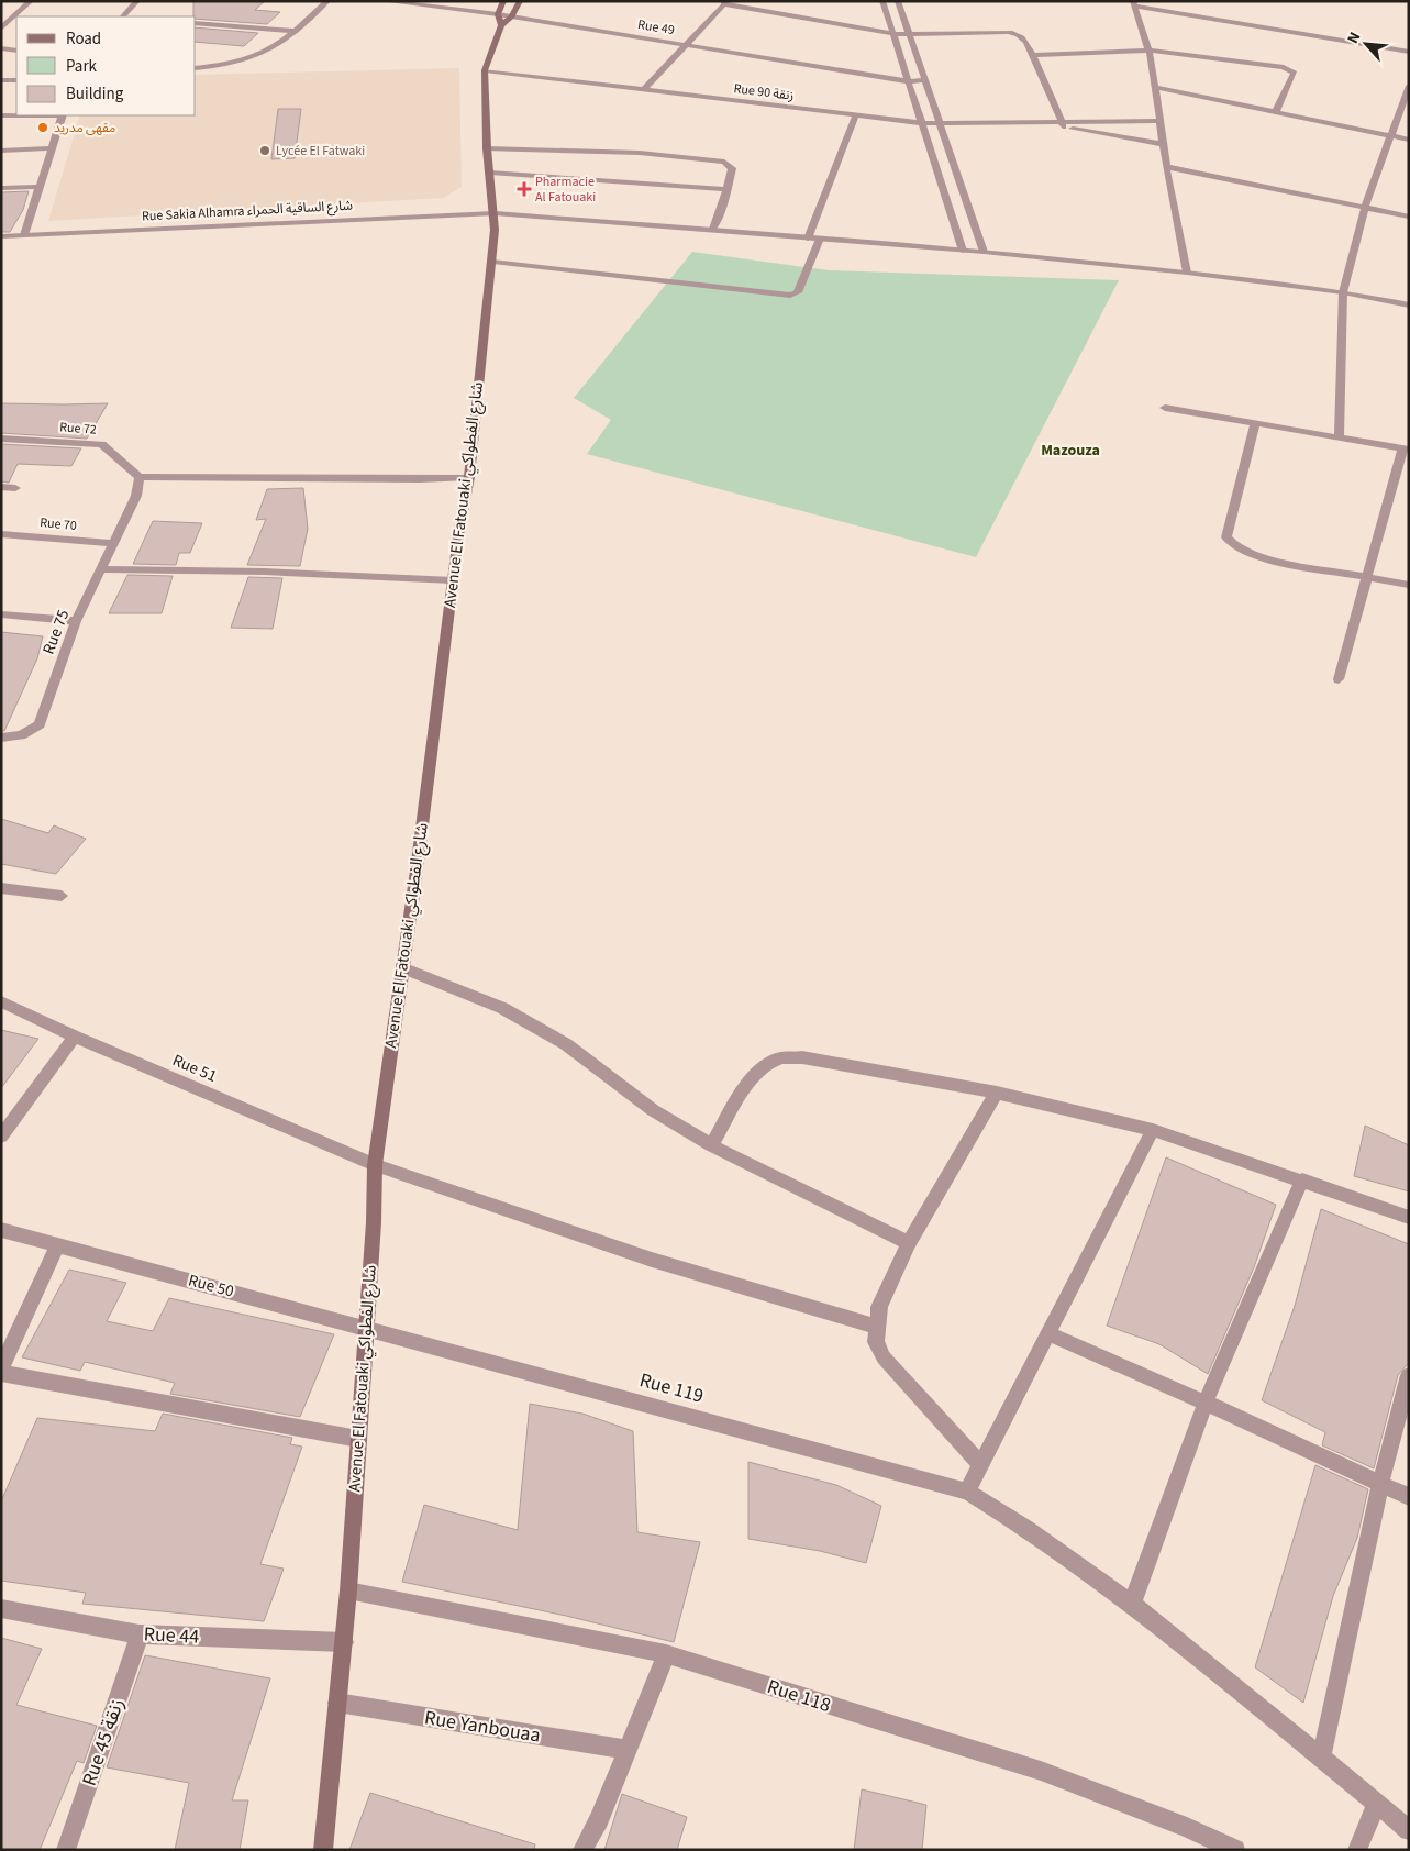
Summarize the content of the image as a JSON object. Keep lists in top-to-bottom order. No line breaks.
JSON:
{"streets":{"main road":["Avenue El Fatouaki شارع الفطواكي"],"street":["Rue 49","Rue 90 زنقة","Rue Sakia Alhamra شارع الساقية الحمراء","Rue 72","Rue 70","Rue 75","Rue 51","Rue 50","Rue 119","Rue 44","Rue 118","Rue Yanbouaa","Rue 45 زنقة"]},"crossings":[["Rue 49","Avenue El Fatouaki شارع الفطواكي"],["Rue 90 زنقة","Avenue El Fatouaki شارع الفطواكي"],["Rue Sakia Alhamra شارع الساقية الحمراء","Avenue El Fatouaki شارع الفطواكي"],["Rue 72","Rue 75"],["Avenue El Fatouaki شارع الفطواكي","Rue 51"],["Avenue El Fatouaki شارع الفطواكي","Rue 50"],["Avenue El Fatouaki شارع الفطواكي","Rue 119"],["Avenue El Fatouaki شارع الفطواكي","Rue 44"],["Avenue El Fatouaki شارع الفطواكي","Rue 118"],["Avenue El Fatouaki شارع الفطواكي","Rue Yanbouaa"],["Rue 70","Rue 75"],["Rue 50","Rue 119"],["Rue 44","Rue 45 زنقة"]],"districts":["Mazouza"],"places":{"other":["مقهى مدريد","Lycée El Fatwaki"],"health":["Pharmacie Al Fatouaki"]},"legend":["Road","Park","Building"],"north":"top left"}
